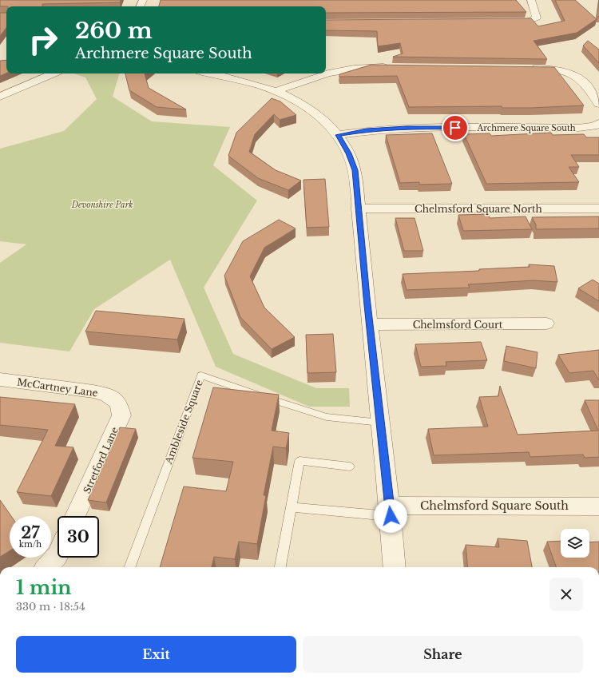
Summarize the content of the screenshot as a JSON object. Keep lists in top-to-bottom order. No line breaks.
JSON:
{"streets":{"street":["Archmere Square South","Chelmsford Square North","Chelmsford Court","McCartney Lane","Stretford Lane","Chelmsford Square South"],"lane":["Ambleside Square"]},"crossings":[["McCartney Lane","Stretford Lane"]],"parks":["Devonshire Park"],"page":{"turn":["260 m","Archmere Square South"],"speed":"27 km/h","limit":"30","heading":["1 min","330 m · 18:54"],"buttons":["Exit","Share"]}}
